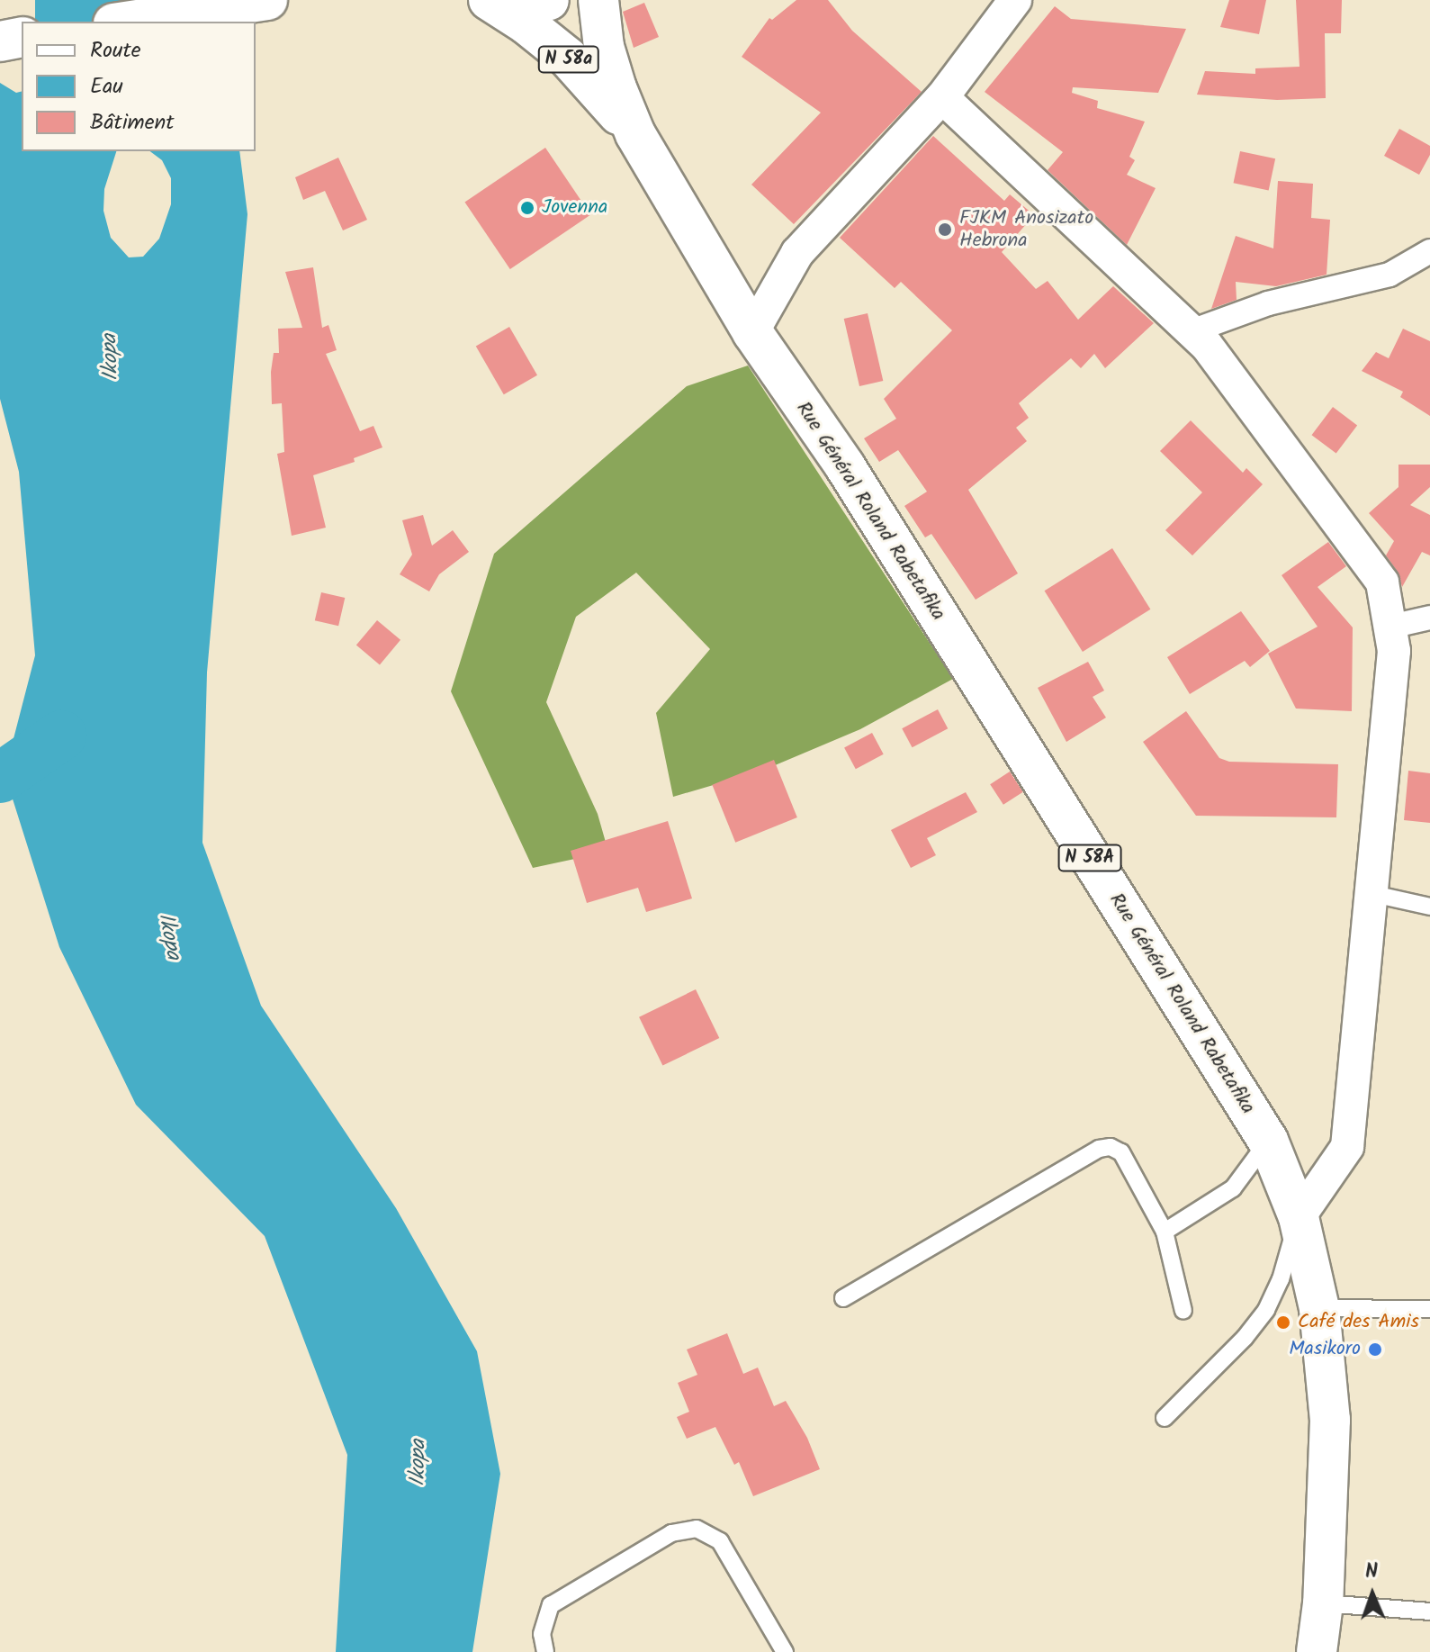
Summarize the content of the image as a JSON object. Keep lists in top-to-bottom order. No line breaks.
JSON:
{"streets":{"main road":["N 58a","Rue Général Roland Rabetafika","N 58A"]},"crossings":[["N 58a","Rue Général Roland Rabetafika"]],"water":["Ikopa"],"places":["Jovenna","FJKM Anosizato Hebrona","Café des Amis","Masikoro"],"legend":["Route","Eau","Bâtiment"],"north":"top"}
